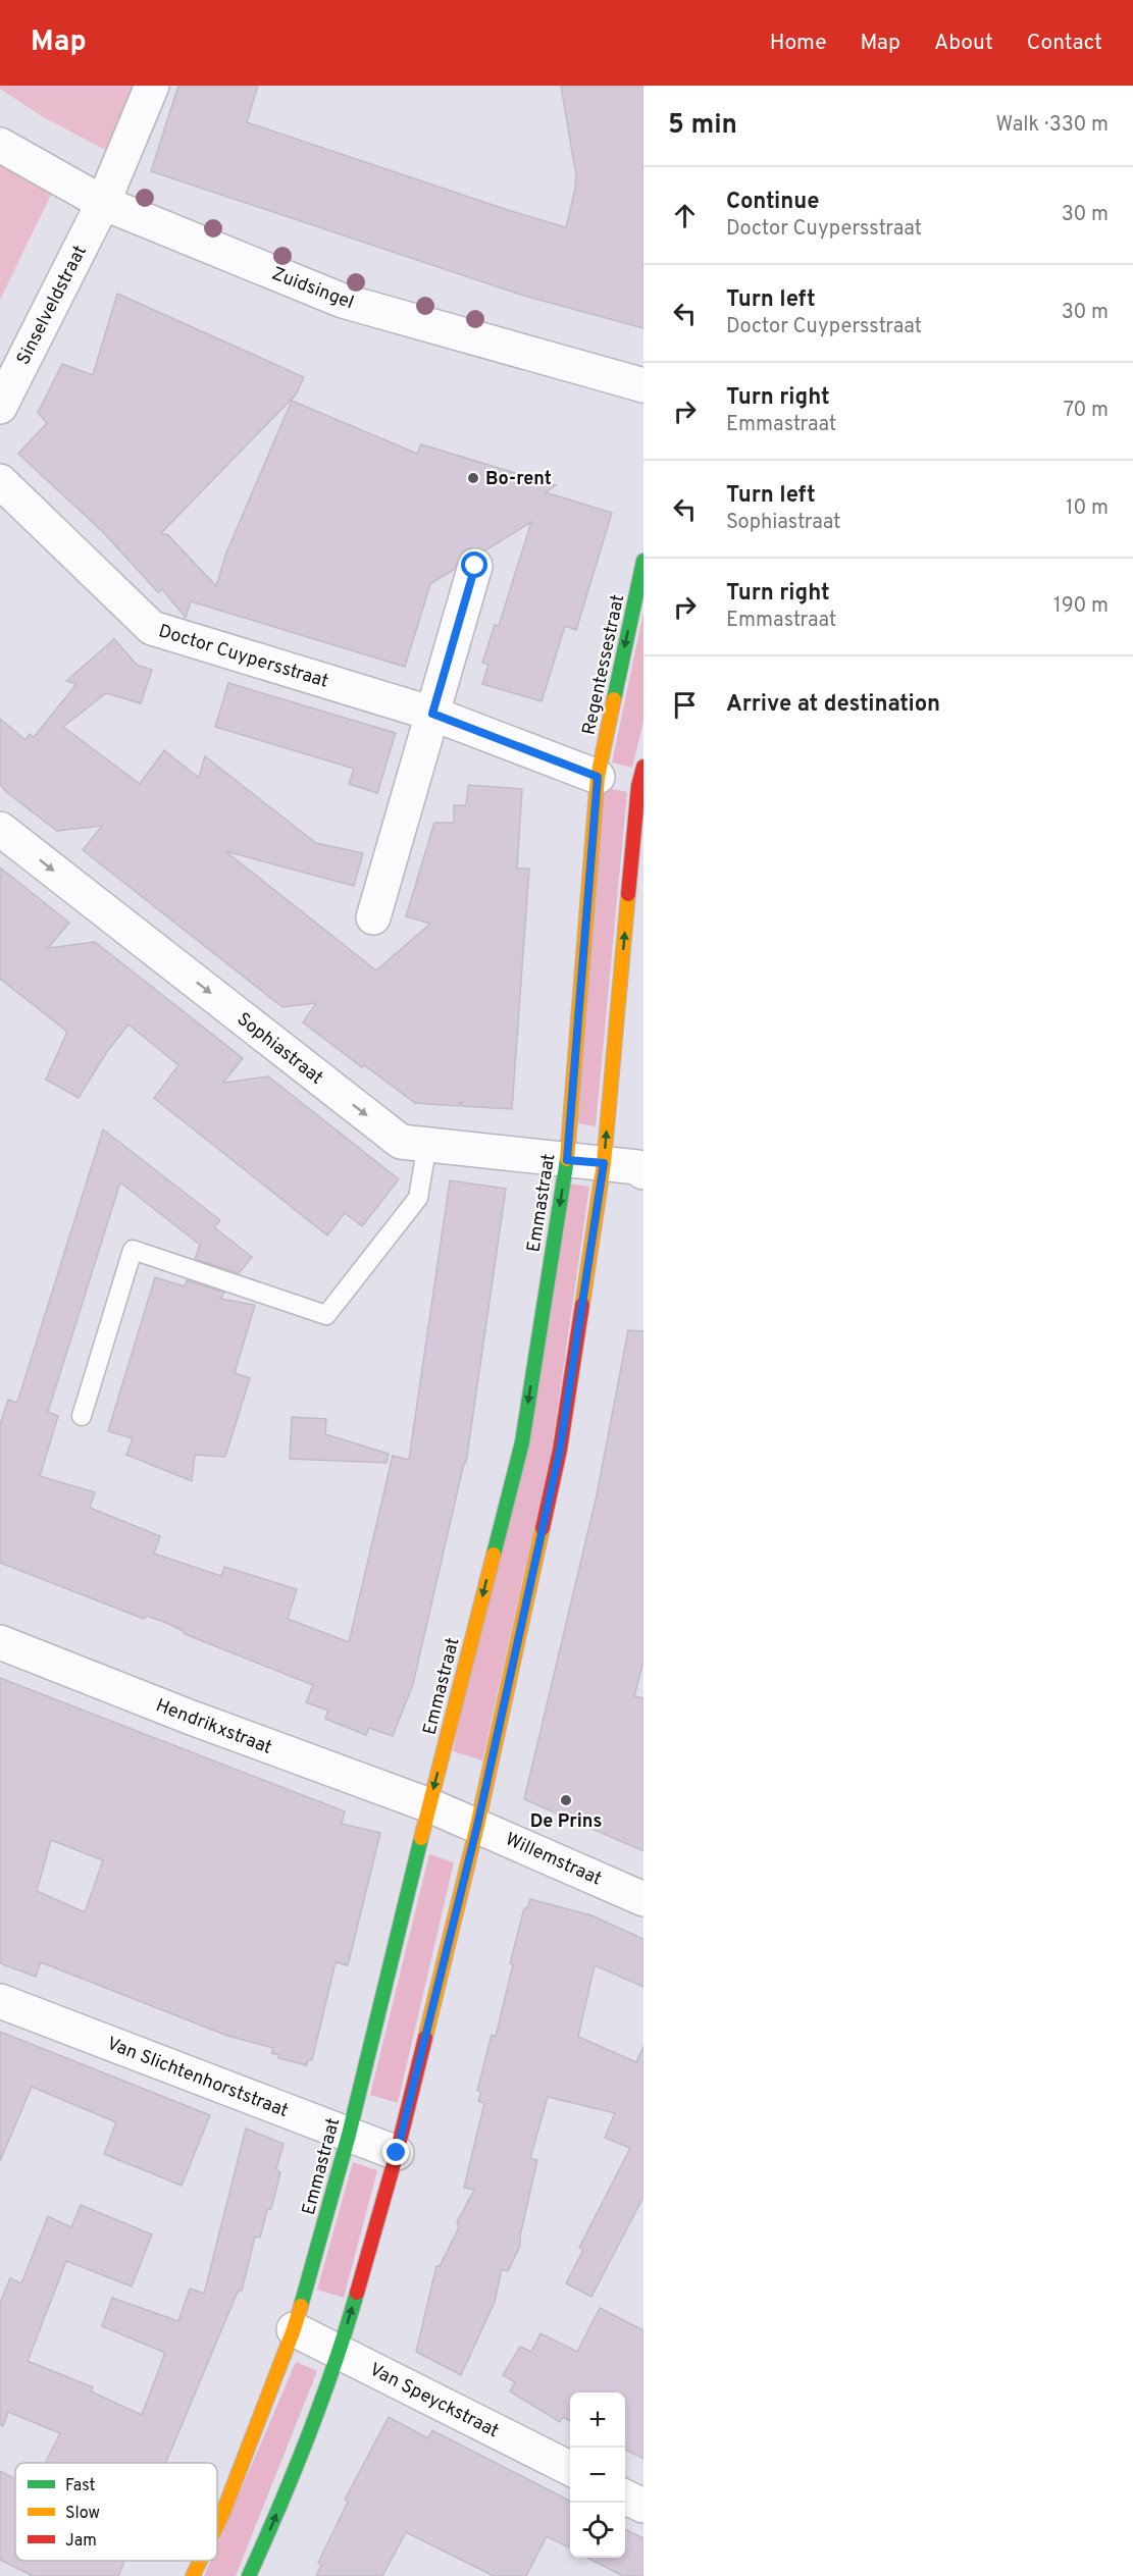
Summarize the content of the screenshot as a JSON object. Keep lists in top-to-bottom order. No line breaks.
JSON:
{"streets":{"street":["Zuidsingel","Sinselveldstraat","Doctor Cuypersstraat","Regentessestraat","Sophiastraat","Emmastraat","Hendrikxstraat","Willemstraat","Van Slichtenhorststraat","Van Speyckstraat"]},"crossings":[["Zuidsingel","Sinselveldstraat"],["Doctor Cuypersstraat","Regentessestraat"],["Doctor Cuypersstraat","Emmastraat"],["Regentessestraat","Emmastraat"],["Sophiastraat","Emmastraat"],["Emmastraat","Hendrikxstraat"],["Emmastraat","Willemstraat"],["Emmastraat","Van Slichtenhorststraat"],["Emmastraat","Van Speyckstraat"],["Hendrikxstraat","Willemstraat"]],"one_way":["Regentessestraat","Sophiastraat"],"places":["Bo-rent","De Prins"],"legend":["Fast","Slow","Jam"],"page":{"header":"Map","nav":["Home","Map","About","Contact"],"heading":["5 min","Walk · 330 m"],"list":[["Continue","Doctor Cuypersstraat","30 m"],["Turn left","Doctor Cuypersstraat","30 m"],["Turn right","Emmastraat","70 m"],["Turn left","Sophiastraat","10 m"],["Turn right","Emmastraat","190 m"],"Arrive at destination"],"map_buttons":["+","−"]}}
